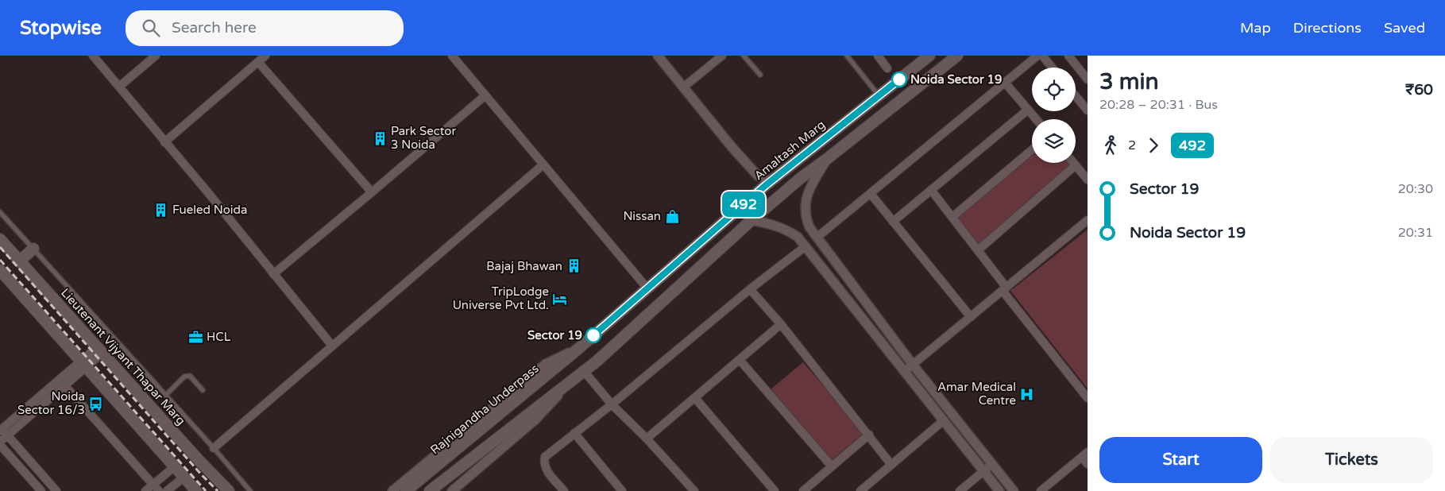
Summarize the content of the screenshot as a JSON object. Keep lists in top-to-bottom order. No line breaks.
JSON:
{"streets":{"main road":["Amaltash Marg","Lieutenant Vijyant Thapar Marg","Rajnigandha Underpass"]},"crossings":[["Amaltash Marg","Rajnigandha Underpass"]],"places":{"other":["Noida Sector 19","Sector 19"],"building":["Park Sector 3 Noida","Fueled Noida","Bajaj Bhawan"],"shop":["Nissan"],"hotel":["TripLodge Universe Pvt Ltd."],"office":["HCL"],"hospital":["Amar Medical Centre"],"bus stop":["Noida Sector 16/3"]},"lines":["bus line 492"],"page":{"header":"Stopwise","search":"Search here","nav":["Map","Directions","Saved"],"on_map":"492","heading":["3 min","20:28 – 20:31 · Bus","₹60"],"legs":["2","492"],"list":[{"name":"Sector 19","value":"20:30"},{"name":"Noida Sector 19","value":"20:31"}],"buttons":["Start","Tickets"]}}
